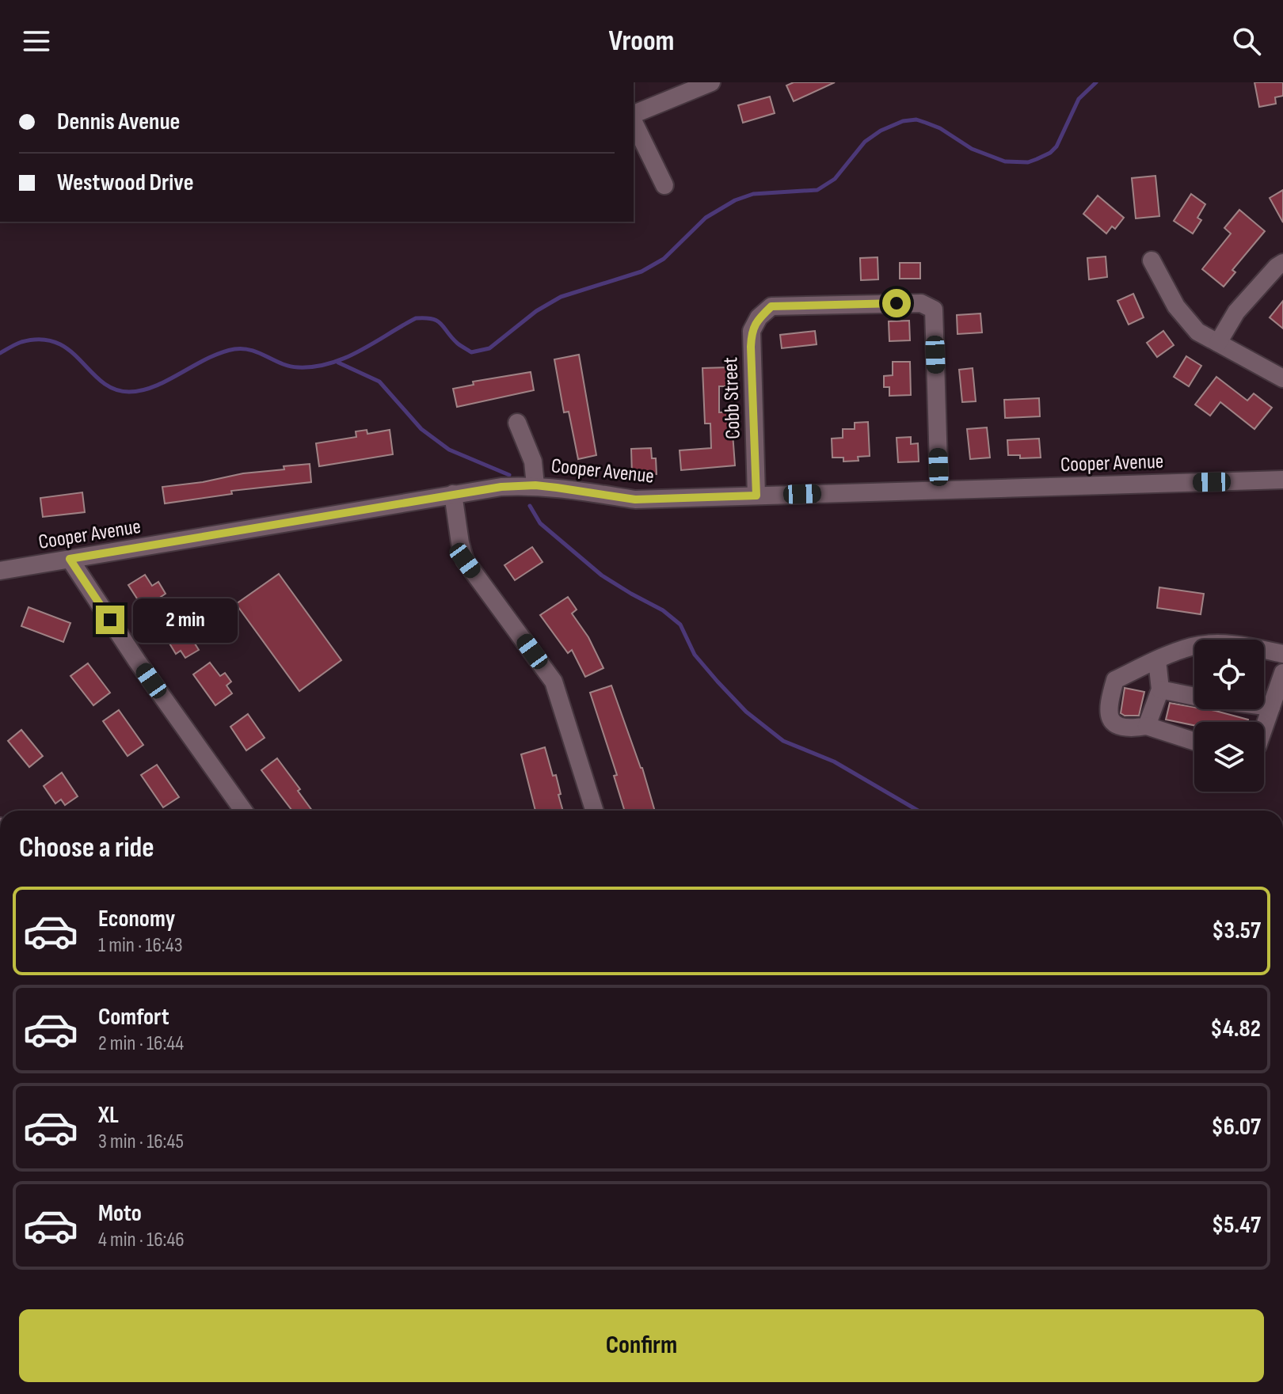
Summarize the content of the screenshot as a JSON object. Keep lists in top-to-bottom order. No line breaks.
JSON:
{"streets":{"street":["Cobb Street","Cooper Avenue"]},"crossings":[["Cobb Street","Cooper Avenue"]],"page":{"header":"Vroom","banner":["Dennis Avenue","Westwood Drive"],"bubble":"2 min","heading":"Choose a ride","list":[{"name":"Economy","note":"1 min · 16:43","value":"$3.57"},{"name":"Comfort","note":"2 min · 16:44","value":"$4.82"},{"name":"XL","note":"3 min · 16:45","value":"$6.07"},{"name":"Moto","note":"4 min · 16:46","value":"$5.47"}],"buttons":"Confirm"}}
